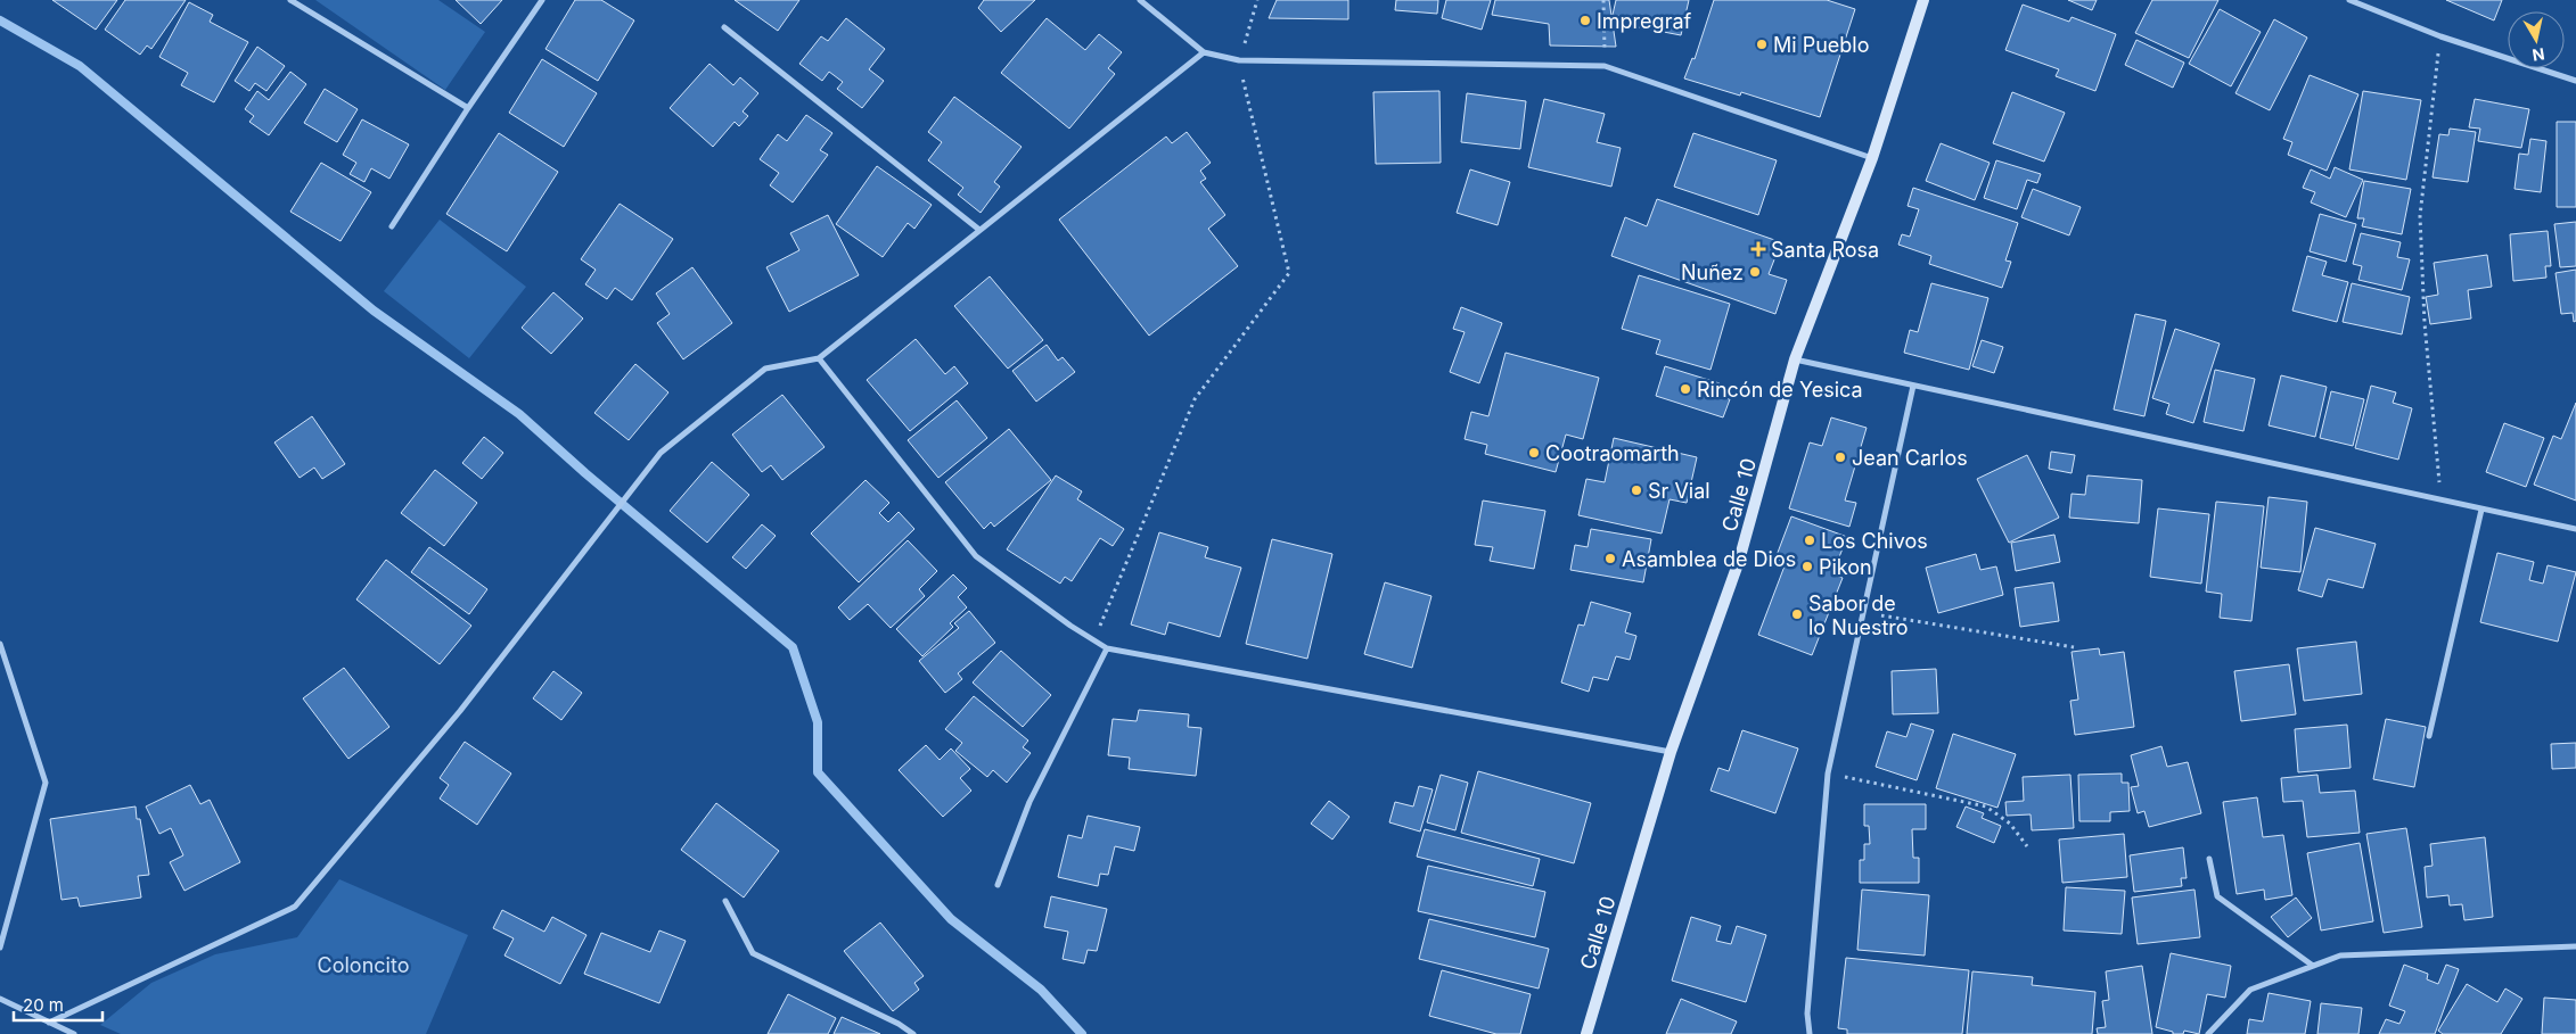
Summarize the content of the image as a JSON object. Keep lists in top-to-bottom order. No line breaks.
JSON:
{"streets":{"main road":["Calle 10"]},"parks":["Coloncito"],"places":{"other":["Impregraf","Mi Pueblo","Nuñez","Rincón de Yesica","Cootraomarth","Jean Carlos","Sr Vial","Los Chivos","Asamblea de Dios","Pikon","Sabor de lo Nuestro"],"health":["Santa Rosa"]},"scale_bar":"20 m","north":"bottom"}
